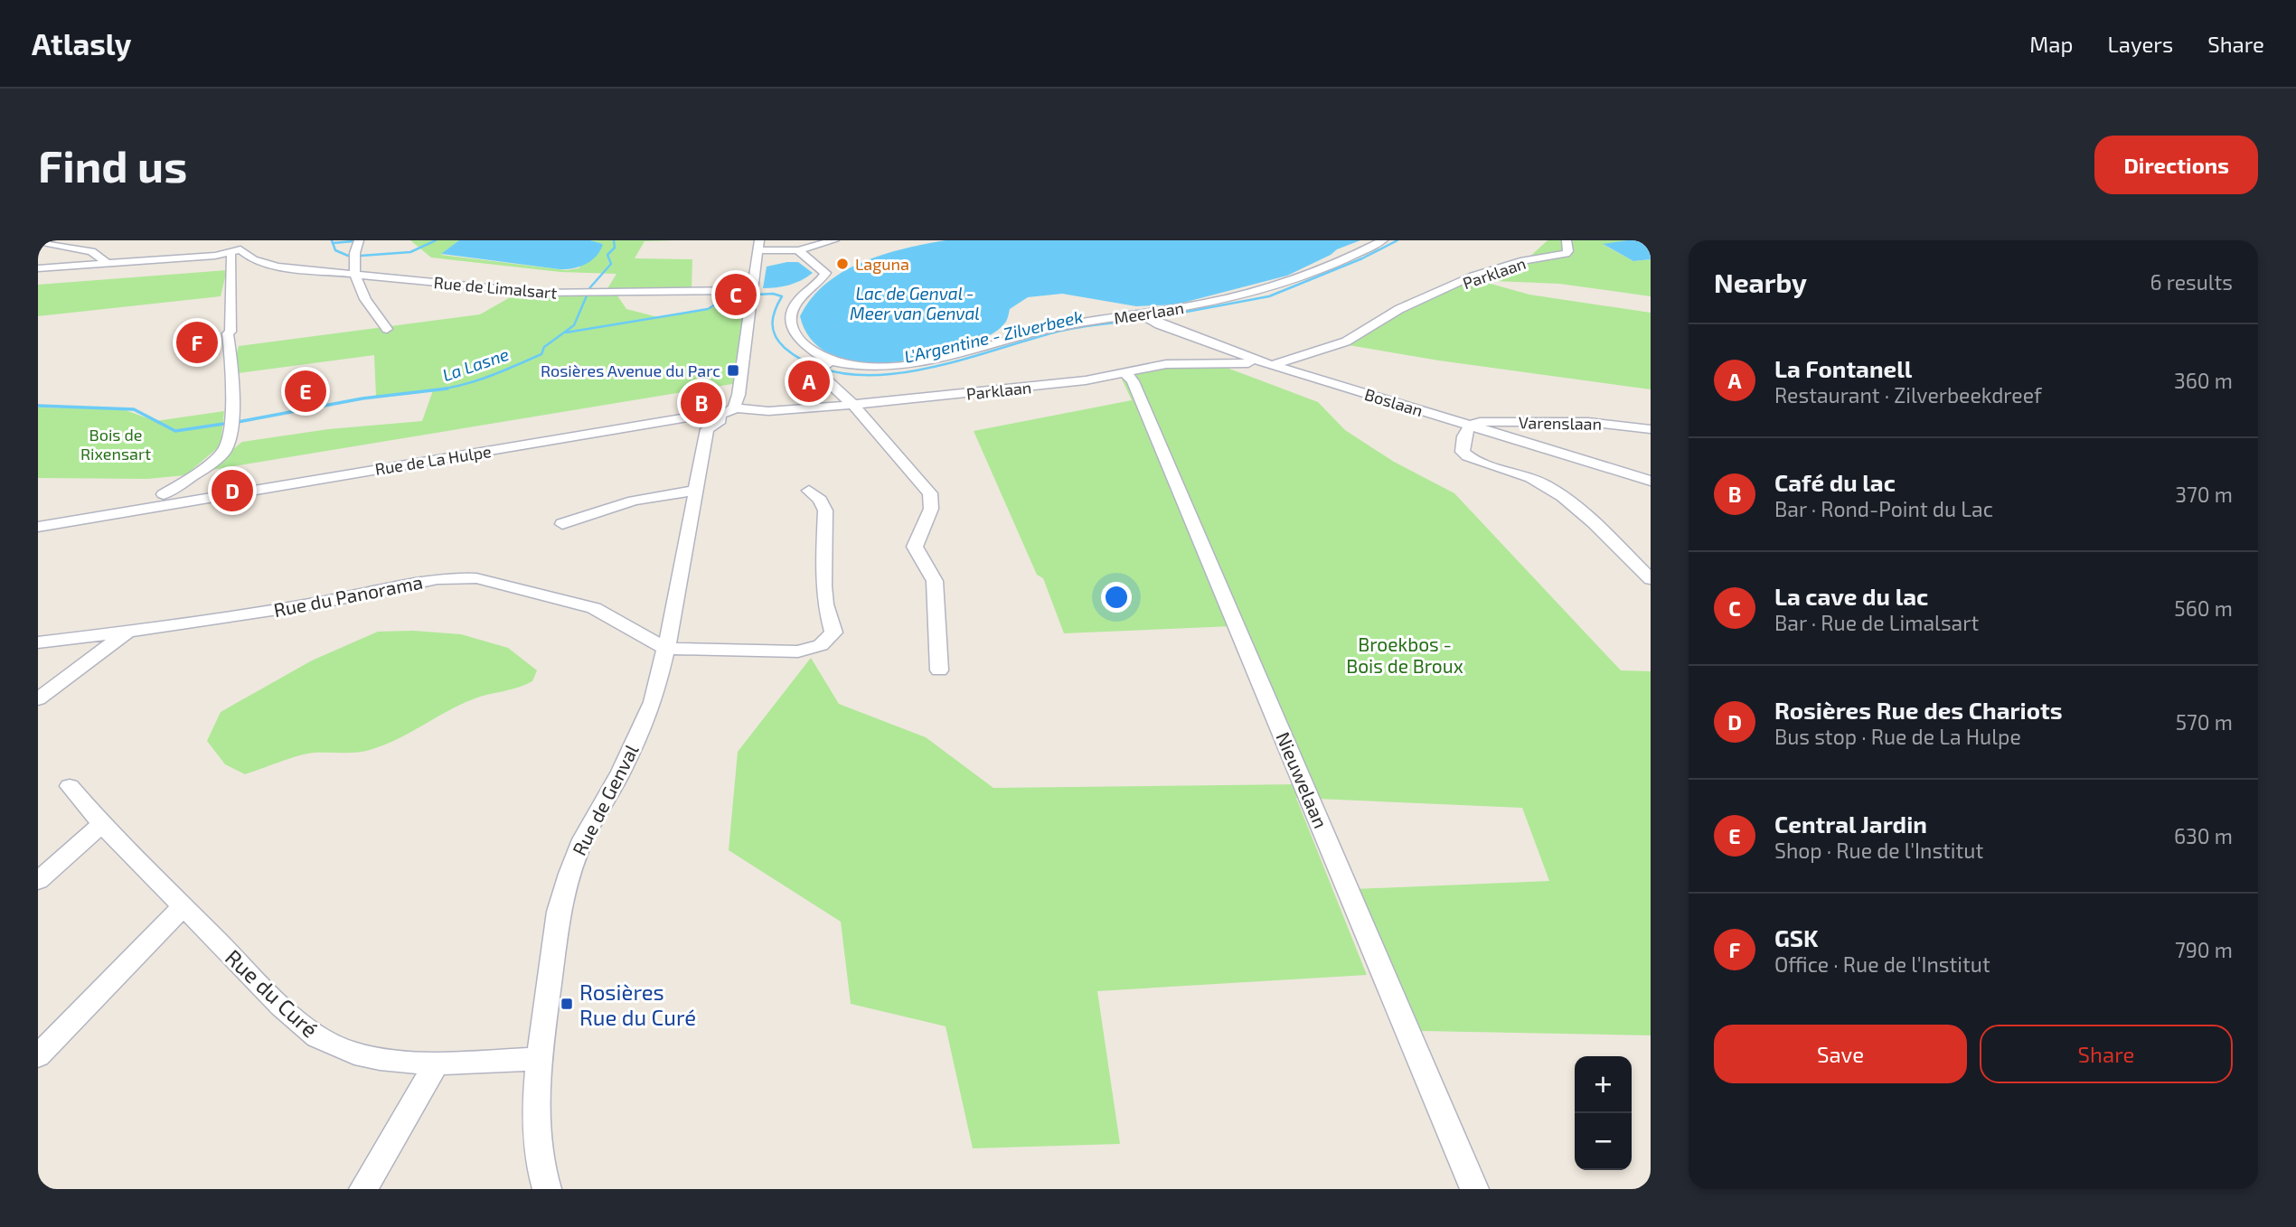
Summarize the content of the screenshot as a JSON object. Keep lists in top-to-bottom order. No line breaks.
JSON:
{"streets":{"street":["Parklaan","Rue de Limalsart","Meerlaan","Boslaan","Varenslaan","Rue de La Hulpe","Rue du Panorama","Nieuwelaan","Rue de Genval","Rue du Curé"]},"crossings":[["Parklaan","Boslaan"],["Parklaan","Nieuwelaan"],["Meerlaan","Boslaan"],["Boslaan","Varenslaan"],["Rue de La Hulpe","Rue de Genval"],["Rue du Panorama","Rue de Genval"],["Rue de Genval","Rue du Curé"]],"water":["Lac de Genval - Meer van Genval","L'Argentine - Zilverbeek","La Lasne"],"parks":["Bois de Rixensart","Broekbos - Bois de Broux"],"places":{"other":["Laguna"],"transit":["Rosières Avenue du Parc","Rosières Rue du Curé"]},"page":{"header":"Atlasly","nav":["Map","Layers","Share"],"buttons":["Directions",["Save","Share"]],"title":"Find us","heading":["Nearby","6 results"],"pins":["C","F","A","E","B","D"],"list":[{"mark":"A","name":"La Fontanell","note":"Restaurant · Zilverbeekdreef","value":"360 m"},{"mark":"B","name":"Café du lac","note":"Bar · Rond-Point du Lac","value":"370 m"},{"mark":"C","name":"La cave du lac","note":"Bar · Rue de Limalsart","value":"560 m"},{"mark":"D","name":"Rosières Rue des Chariots","note":"Bus stop · Rue de La Hulpe","value":"570 m"},{"mark":"E","name":"Central Jardin","note":"Shop · Rue de l'Institut","value":"630 m"},{"mark":"F","name":"GSK","note":"Office · Rue de l'Institut","value":"790 m"}],"map_buttons":["+","−"]}}
